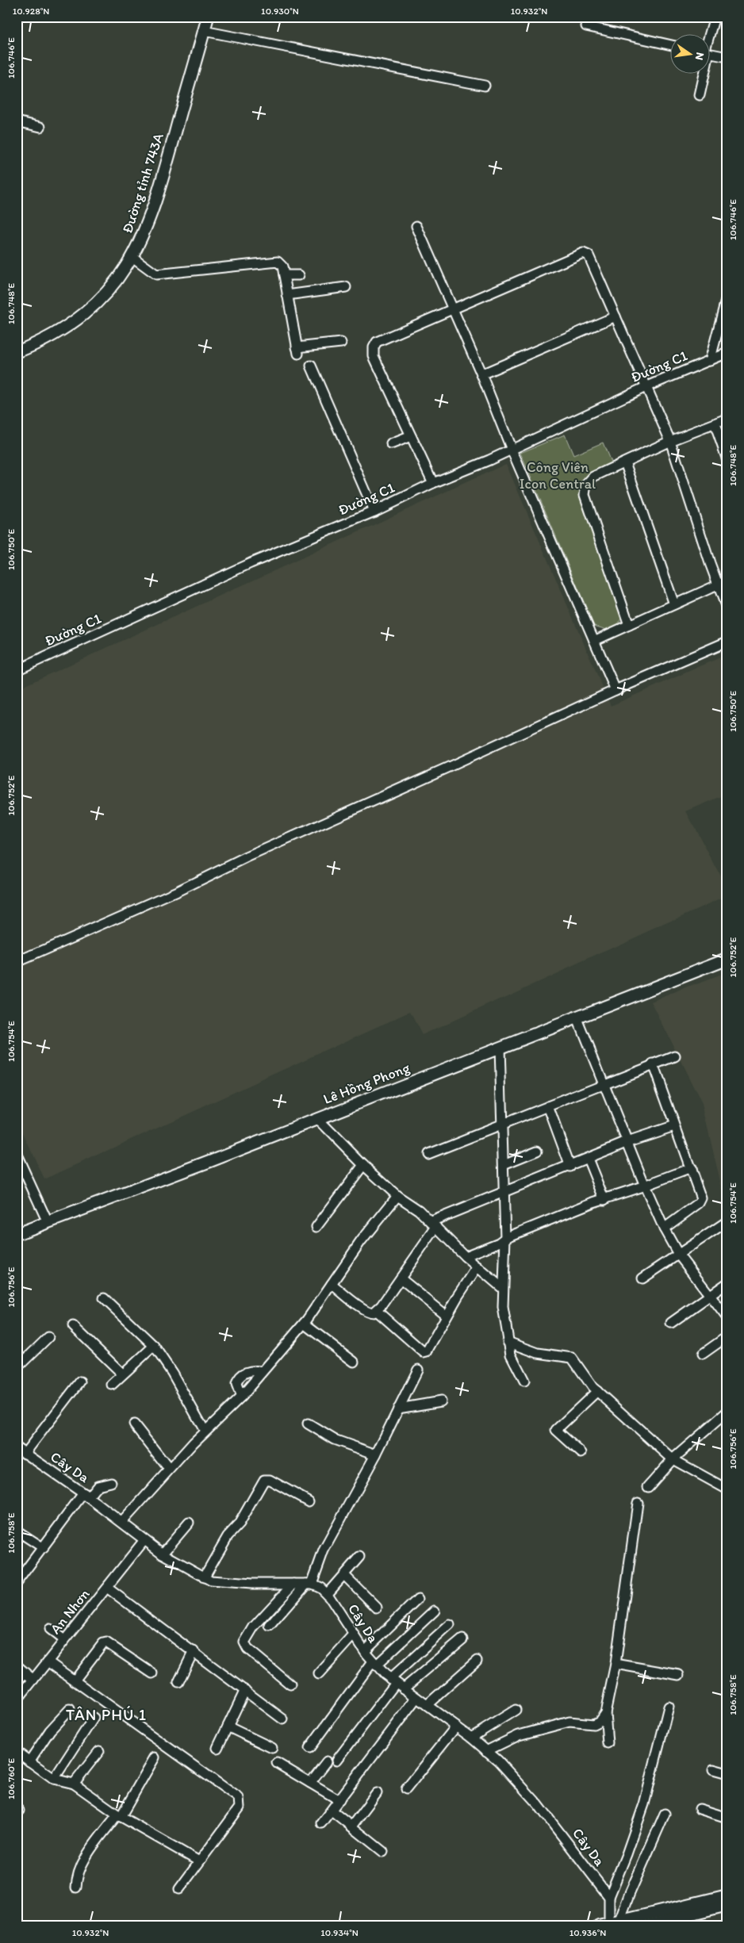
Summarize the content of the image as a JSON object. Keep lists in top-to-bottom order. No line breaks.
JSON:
{"streets":{"main road":["Đường tỉnh 743A","Lê Hồng Phong"],"street":["Đường C1","Cây Da","An Nhơn"]},"crossings":[["Cây Da","An Nhơn"]],"districts":["TÂN PHÚ 1"],"parks":["Công Viên Icon Central"],"north":"right","coordinates":["10.928°N","10.930°N","10.932°N","106.746°E","106.748°E","106.750°E","106.752°E","106.754°E","106.756°E","106.758°E","106.760°E","10.934°N","10.936°N"]}
